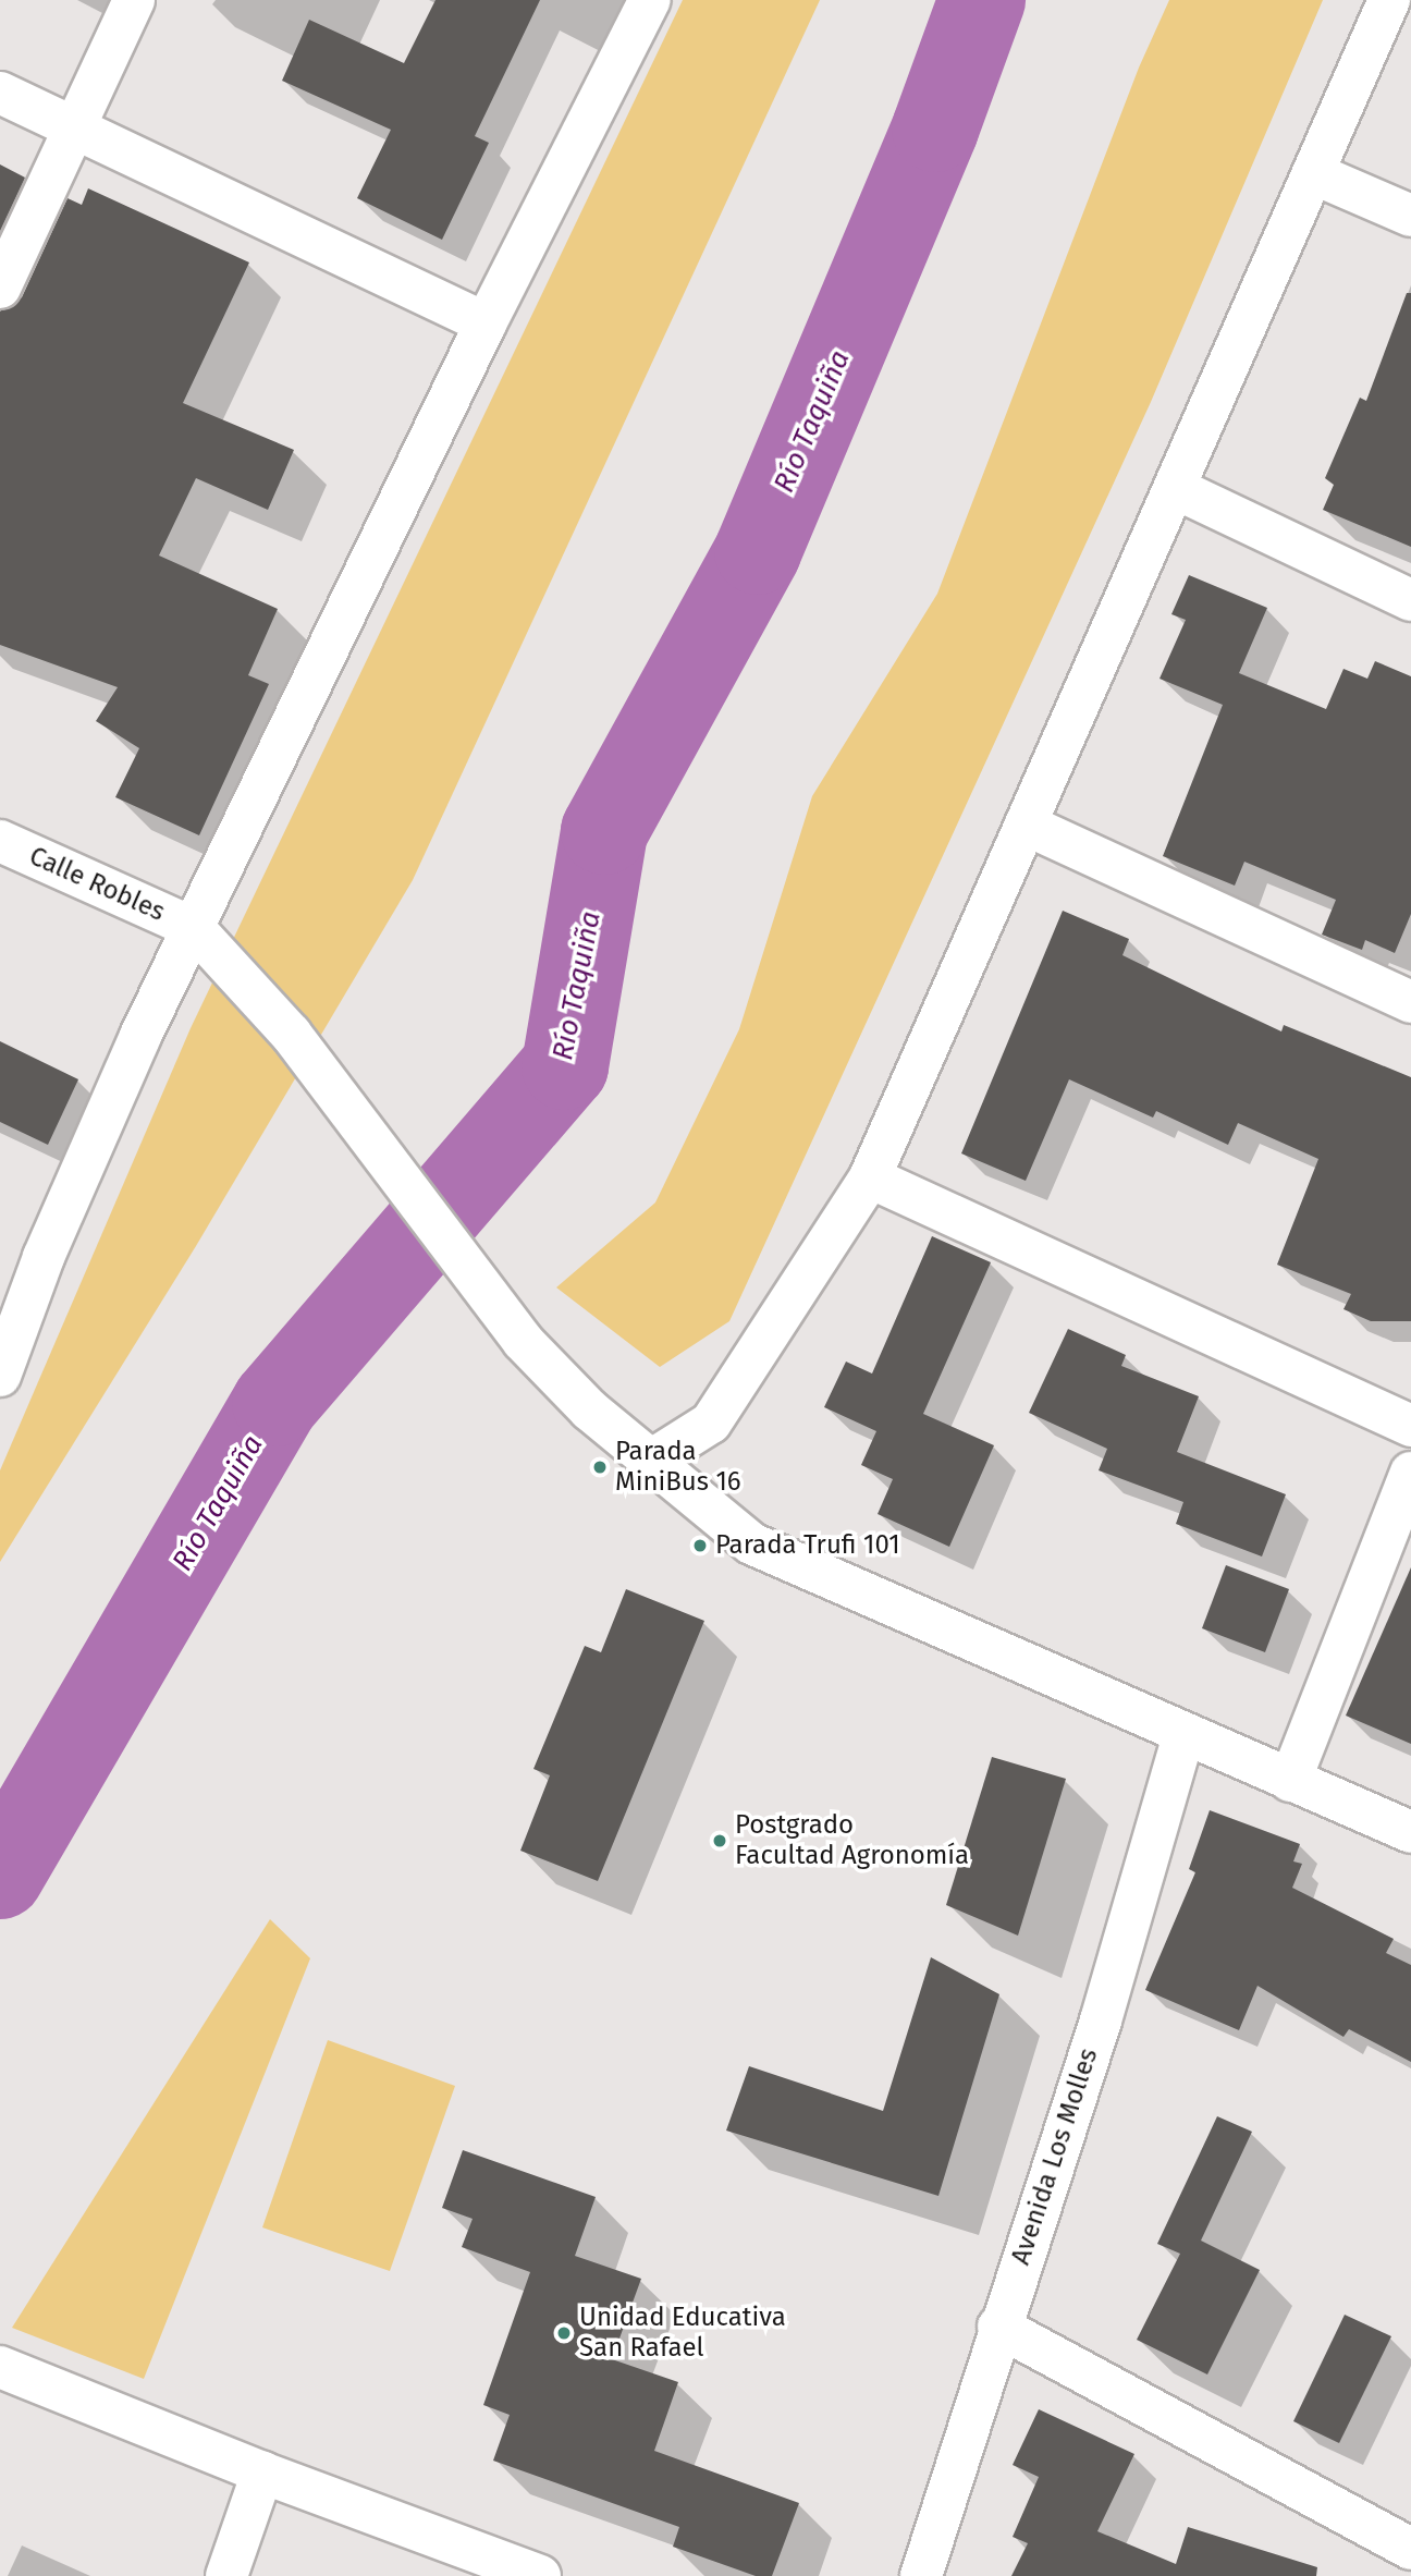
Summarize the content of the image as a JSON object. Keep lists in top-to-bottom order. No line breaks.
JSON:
{"streets":{"street":["Calle Robles","Avenida Los Molles"]},"water":["Río Taquiña"],"places":["Parada MiniBus 16","Parada Trufi 101","Postgrado Facultad Agronomía","Unidad Educativa San Rafael"]}
